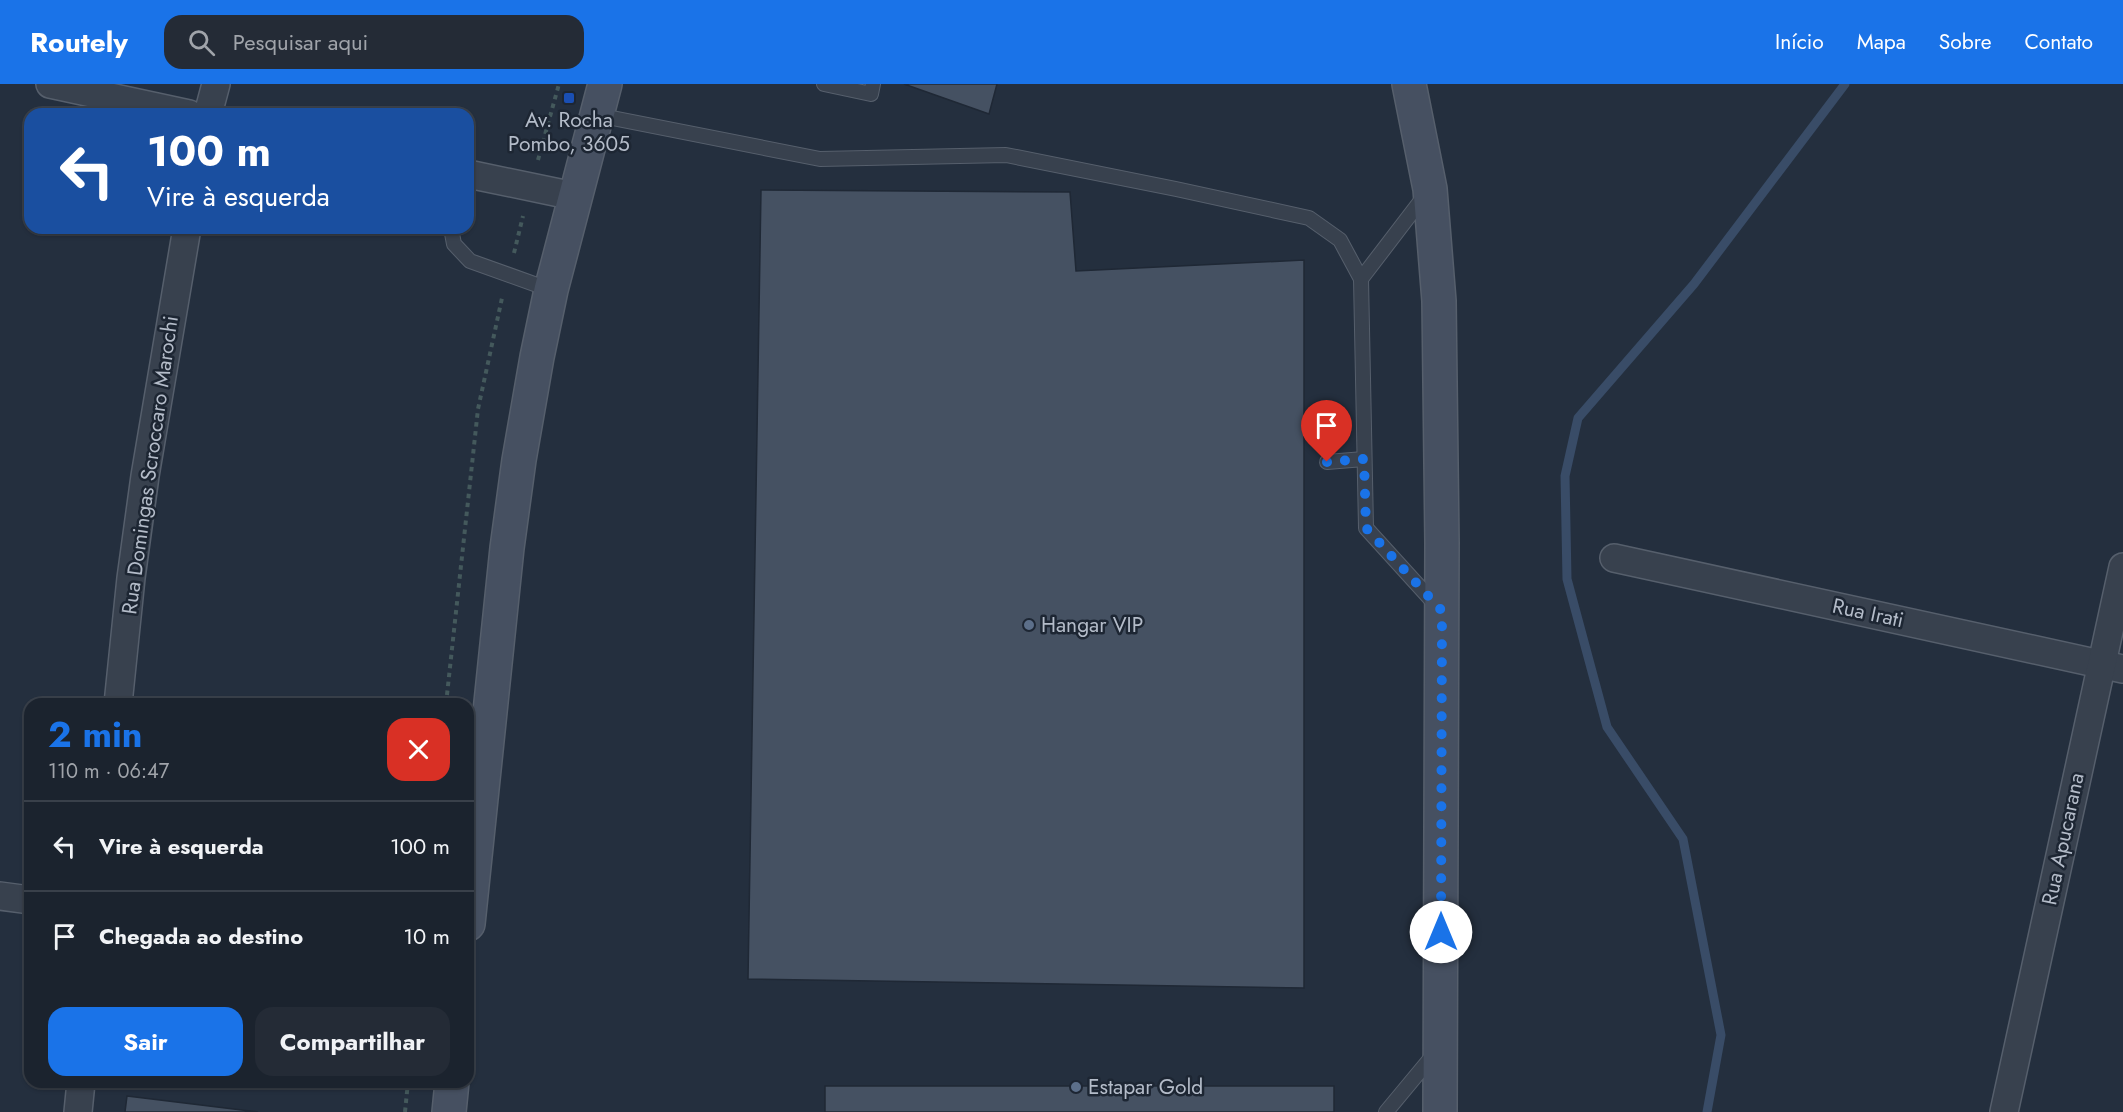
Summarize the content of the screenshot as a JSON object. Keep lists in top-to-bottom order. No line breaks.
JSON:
{"streets":{"street":["Rua Domingas Scroccaro Marochi","Rua Irati","Rua Apucarana"]},"crossings":[["Rua Irati","Rua Apucarana"]],"places":{"transit":["Av. Rocha Pombo, 3605"],"other":["Hangar VIP","Estapar Gold"]},"page":{"header":"Routely","search":"Pesquisar aqui","nav":["Início","Mapa","Sobre","Contato"],"turn":["100 m","Vire à esquerda"],"heading":["2 min","110 m · 06:47"],"list":[{"name":"Vire à esquerda","value":"100 m"},{"name":"Chegada ao destino","value":"10 m"}],"buttons":["Sair","Compartilhar"]}}
